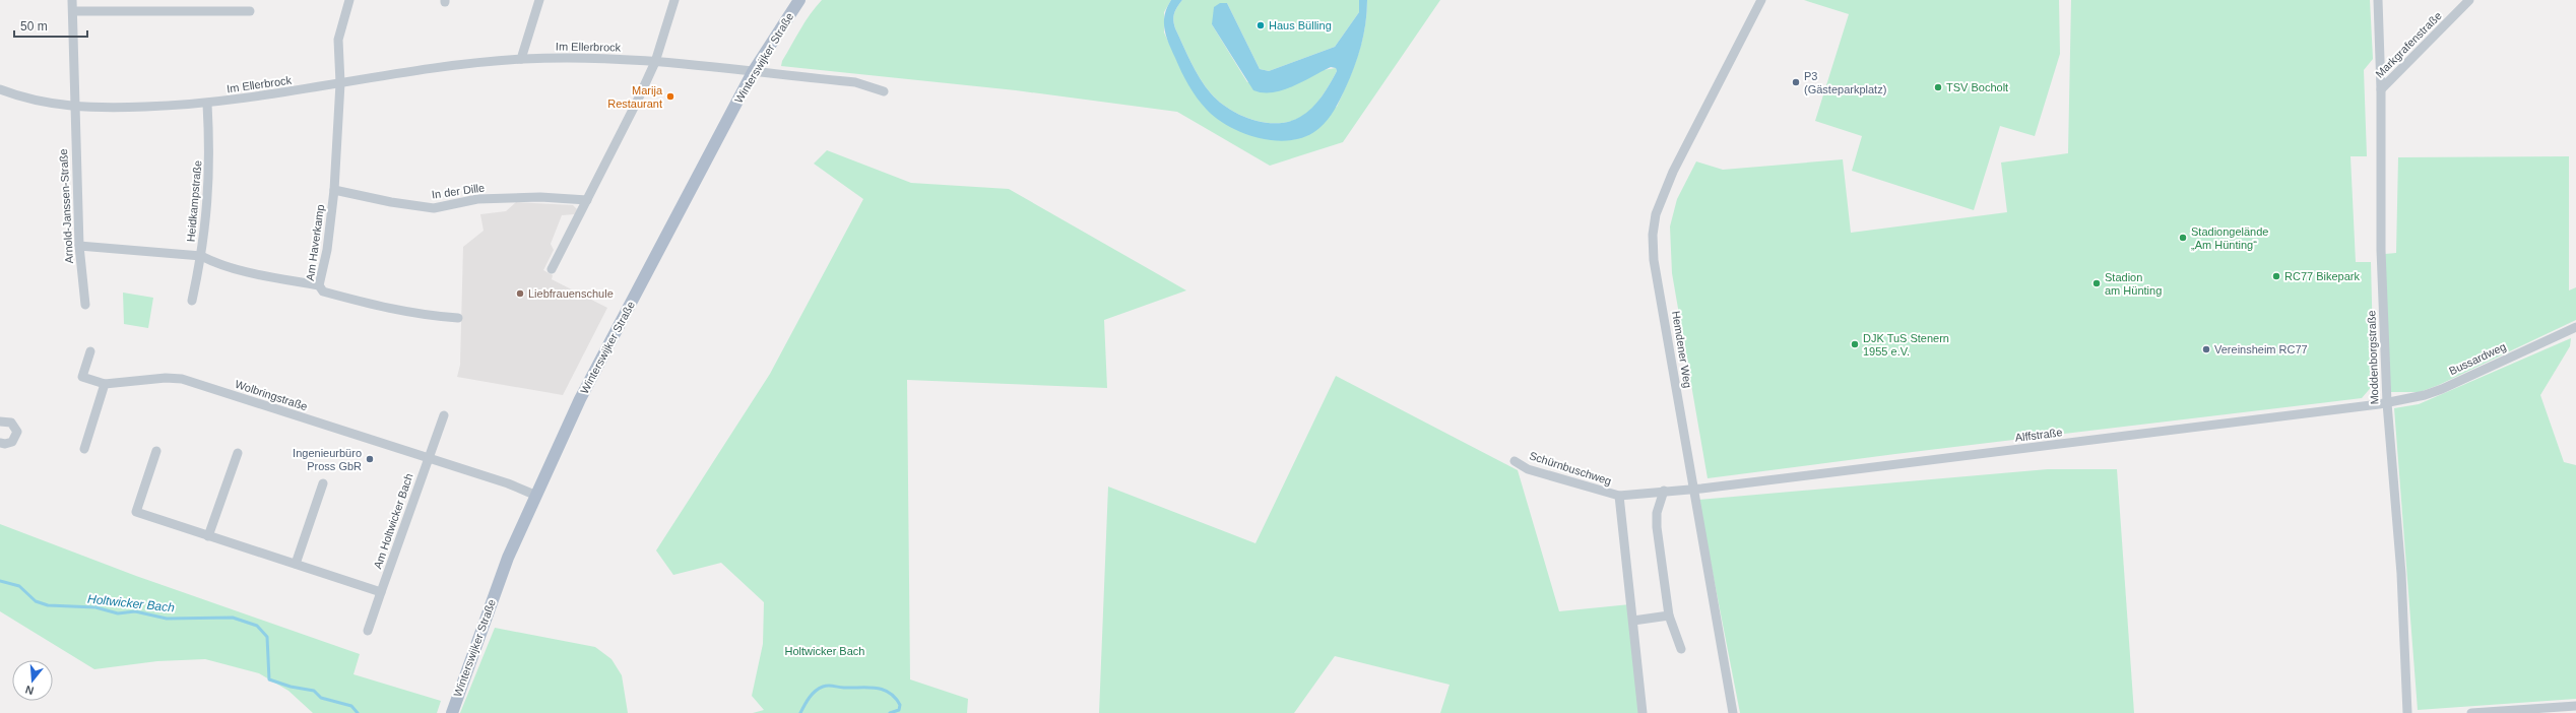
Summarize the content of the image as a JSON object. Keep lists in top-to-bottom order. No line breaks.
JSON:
{"streets":{"main road":["Winterswijker Straße"],"street":["Markgrafenstraße","Im Ellerbrock","In der Dille","Heidkampstraße","Arnold-Janssen-Straße","Am Haverkamp","Hemdener Weg","Moddenborgstraße","Bussardweg","Wolbringstraße","Alffstraße","Schürnbuschweg","Am Holtwicker Bach"]},"crossings":[["Markgrafenstraße","Moddenborgstraße"],["Im Ellerbrock","Winterswijker Straße"],["Im Ellerbrock","Heidkampstraße"],["Im Ellerbrock","Arnold-Janssen-Straße"],["Im Ellerbrock","Am Haverkamp"],["Winterswijker Straße","Wolbringstraße"],["In der Dille","Am Haverkamp"],["Hemdener Weg","Alffstraße"],["Moddenborgstraße","Bussardweg"],["Moddenborgstraße","Alffstraße"],["Bussardweg","Alffstraße"],["Wolbringstraße","Am Holtwicker Bach"]],"water":["Holtwicker Bach"],"parks":["Holtwicker Bach"],"places":["Haus Bülling","P3 (Gästeparkplatz)","TSV Bocholt","Marija Restaurant","Stadiongelände „Am Hünting“","RC77 Bikepark","Stadion am Hünting","Liebfrauenschule","DJK TuS Stenern 1955 e.V.","Vereinsheim RC77","Ingenieurbüro Pross GbR"],"scale_bar":"50 m","north":"bottom"}
